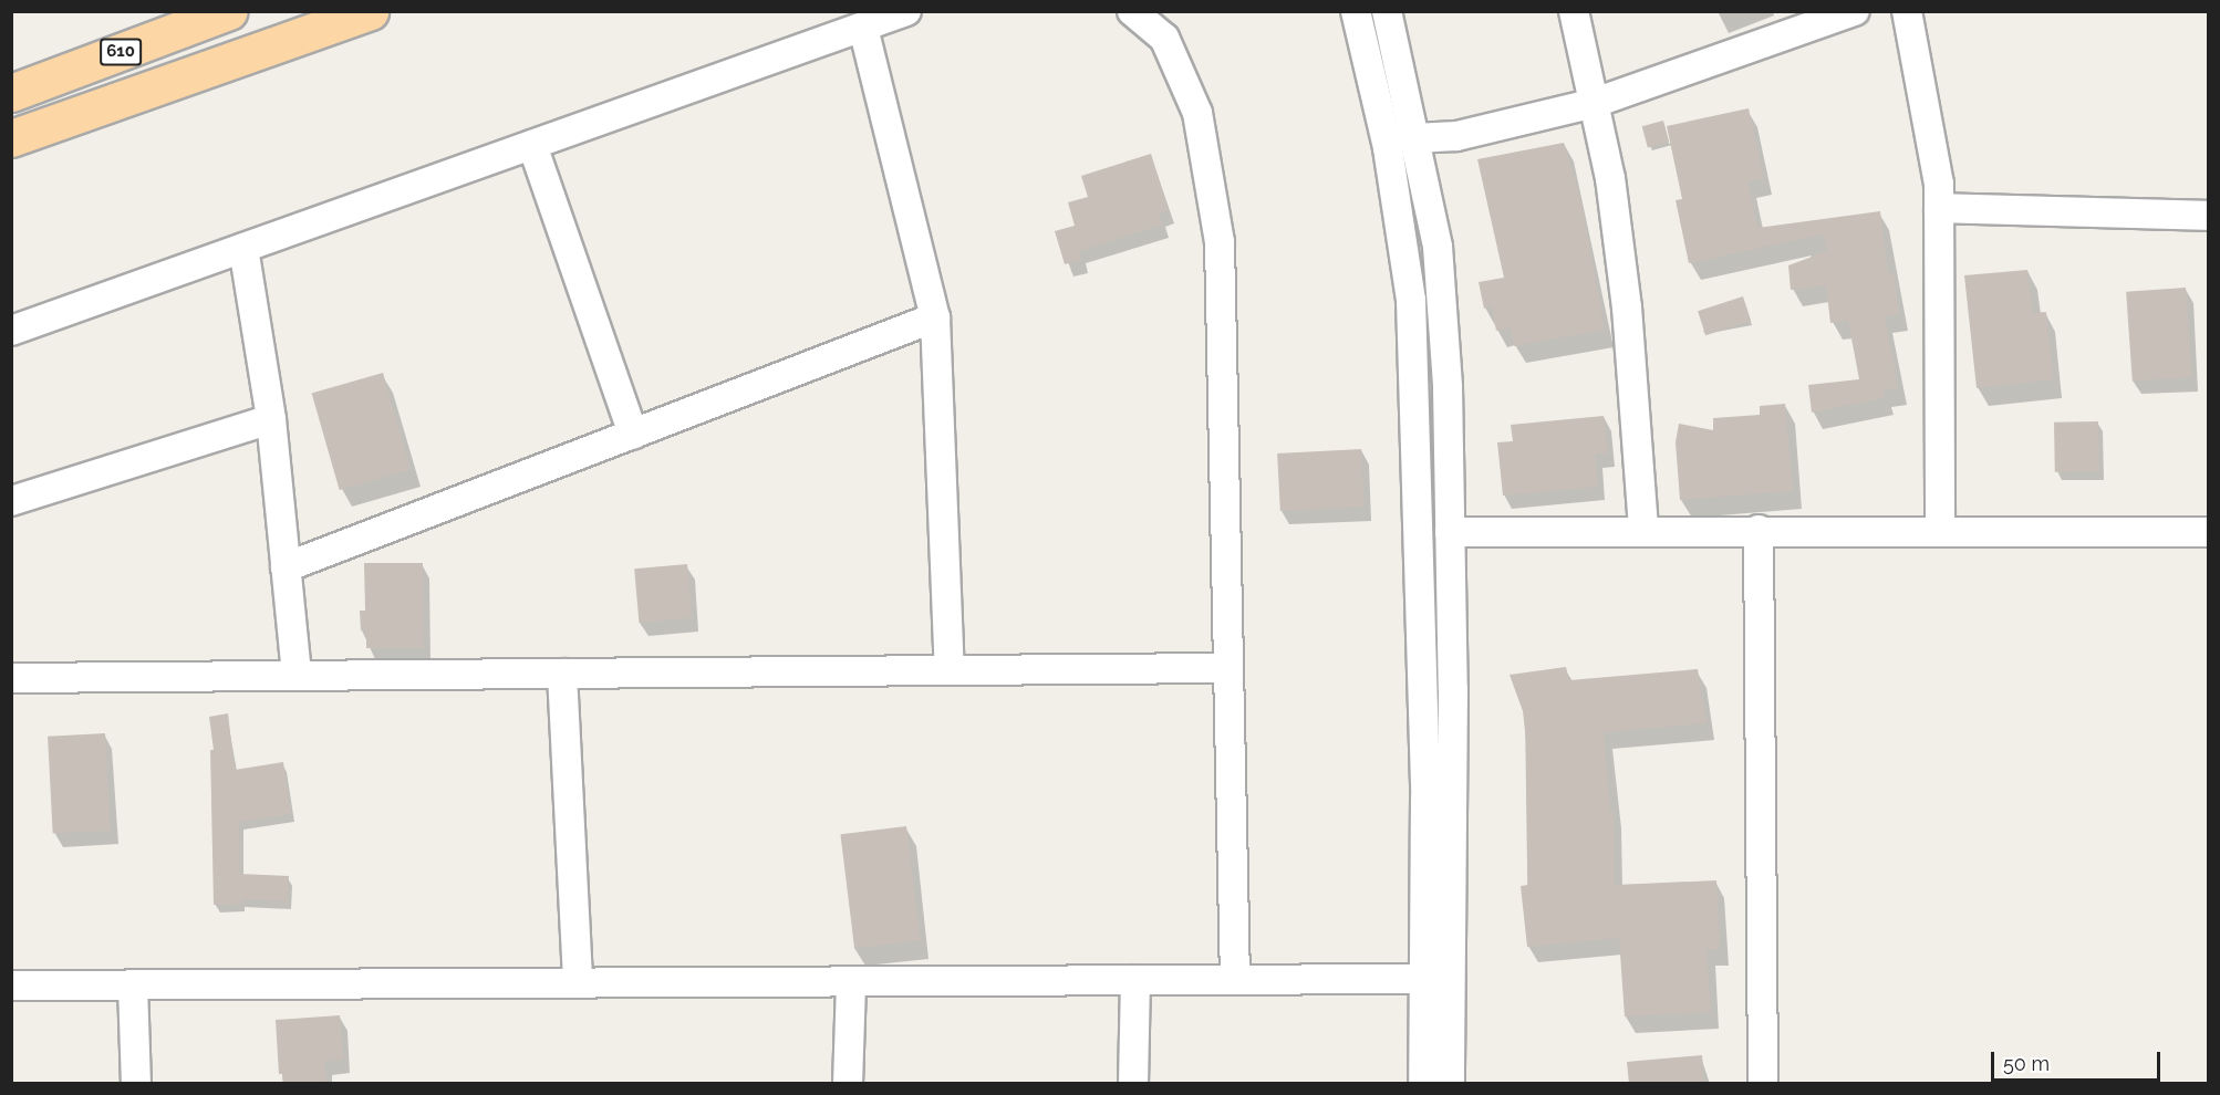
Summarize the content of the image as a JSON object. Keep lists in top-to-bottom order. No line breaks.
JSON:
{"streets":{"main road":["610"]},"scale_bar":"50 m"}
